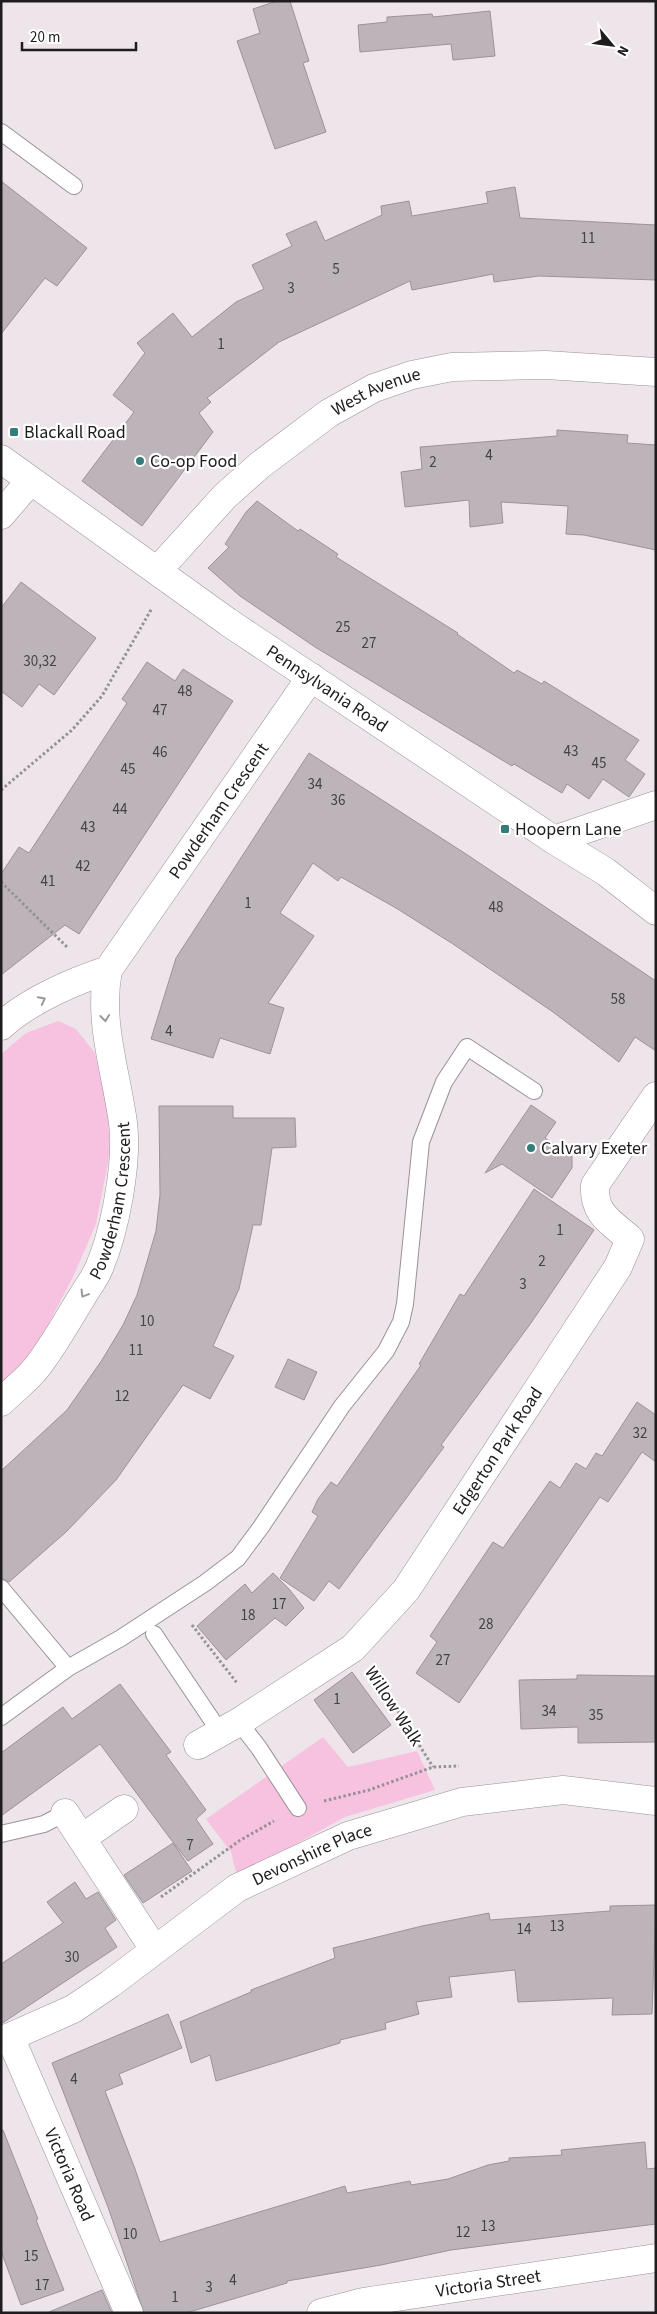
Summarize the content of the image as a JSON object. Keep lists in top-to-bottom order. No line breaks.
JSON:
{"streets":{"street":["West Avenue","Pennsylvania Road","Powderham Crescent","Edgerton Park Road","Devonshire Place","Victoria Road","Victoria Street"],"path":["Willow Walk"]},"crossings":[["West Avenue","Pennsylvania Road"],["Pennsylvania Road","Powderham Crescent"],["Edgerton Park Road","Willow Walk"],["Devonshire Place","Victoria Road"]],"places":{"transit":["Blackall Road","Hoopern Lane"],"other":["Co-op Food","Calvary Exeter"]},"house_numbers":["11","5","3","1","4","2","25","27","30,32","48","47","43","46","45","45","34","36","44","43","42","41","1","48","58","4","1","2","3","10","11","12","32","17","18","28","27","1","34","35","7","13","14","30","4","13","12","10","15","4","17","3","1"],"scale_bar":"20 m","north":"bottom right"}
